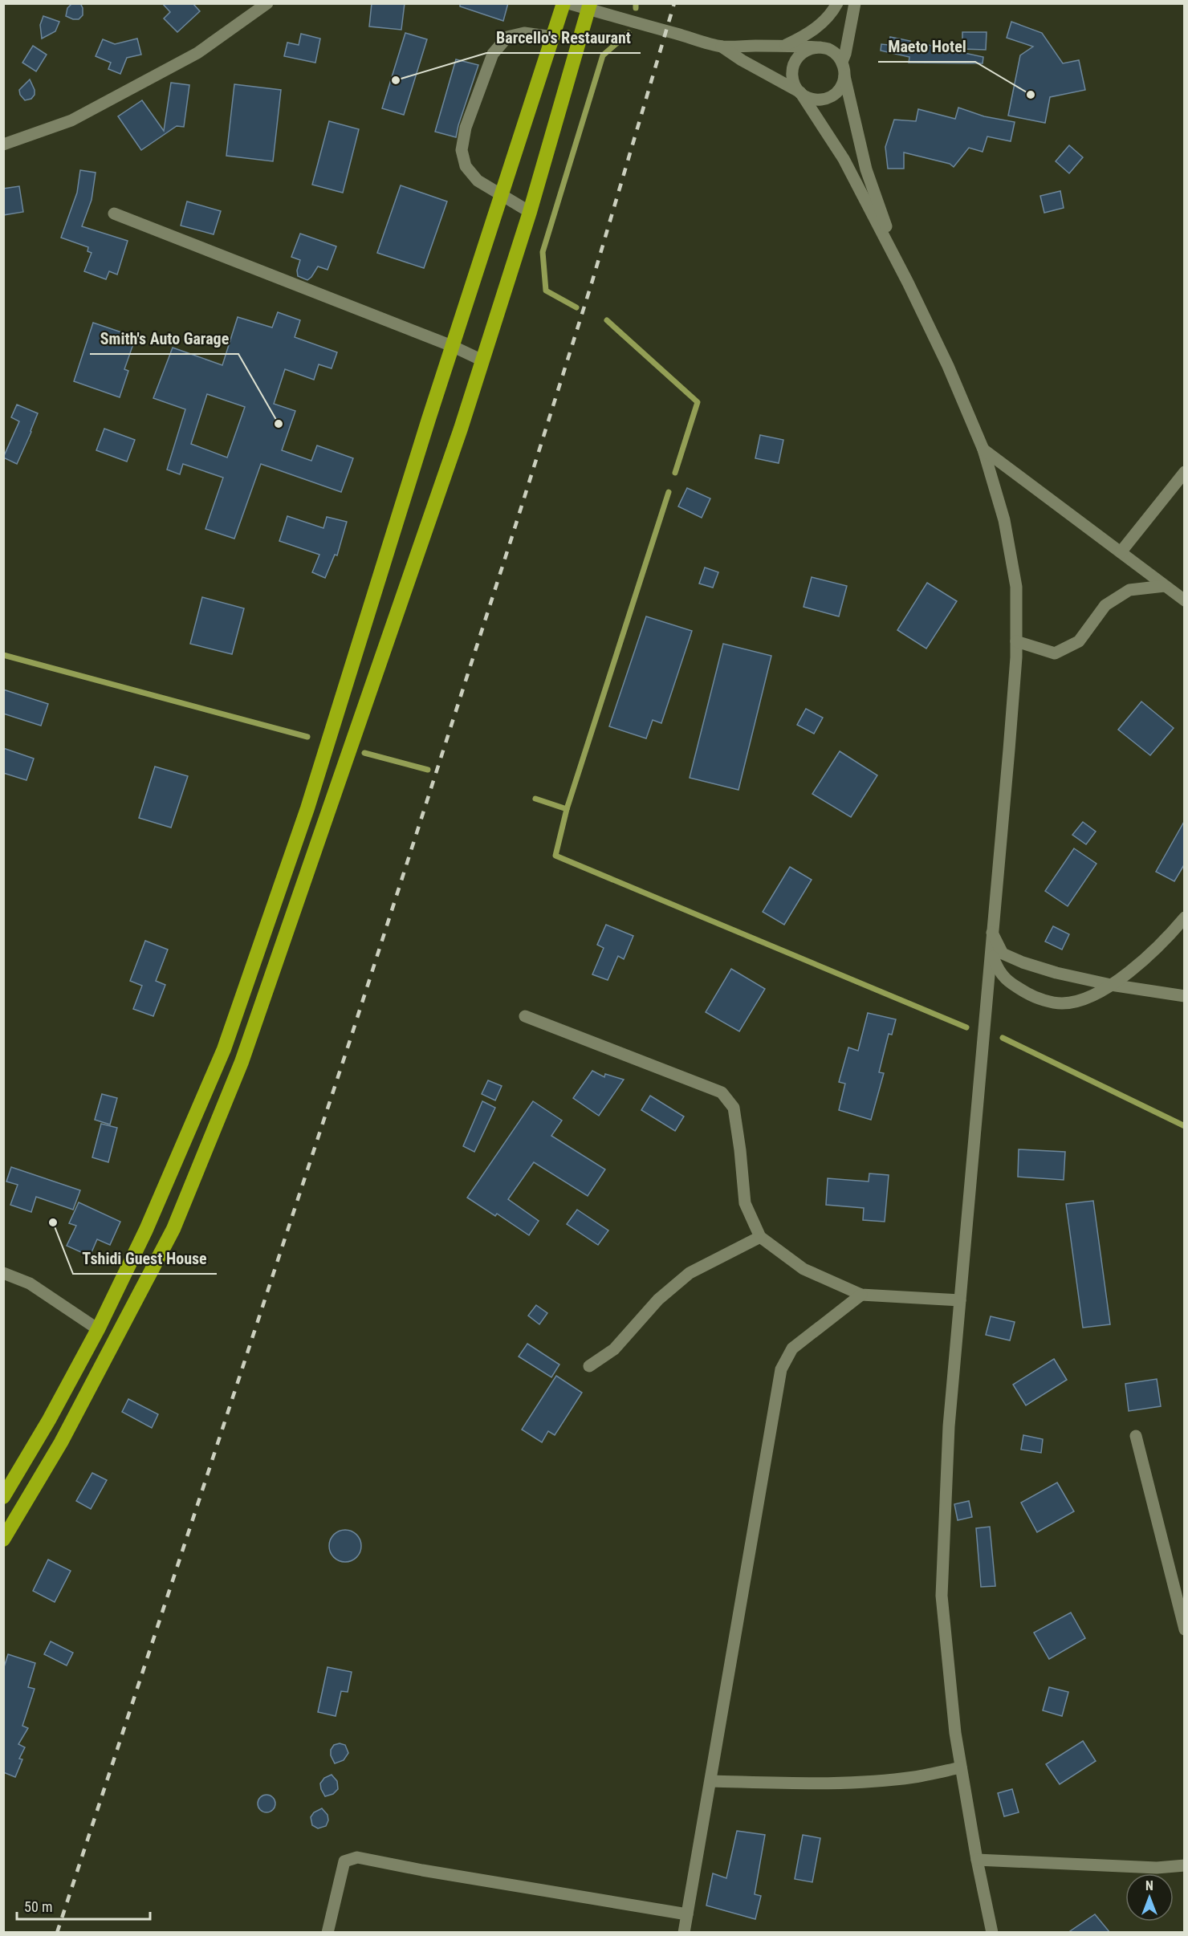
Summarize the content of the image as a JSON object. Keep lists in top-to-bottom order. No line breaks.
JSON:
{"places":["Barcello's Restaurant","Maeto Hotel","Smith's Auto Garage","Tshidi Guest House"],"scale_bar":"50 m","north":"top"}
